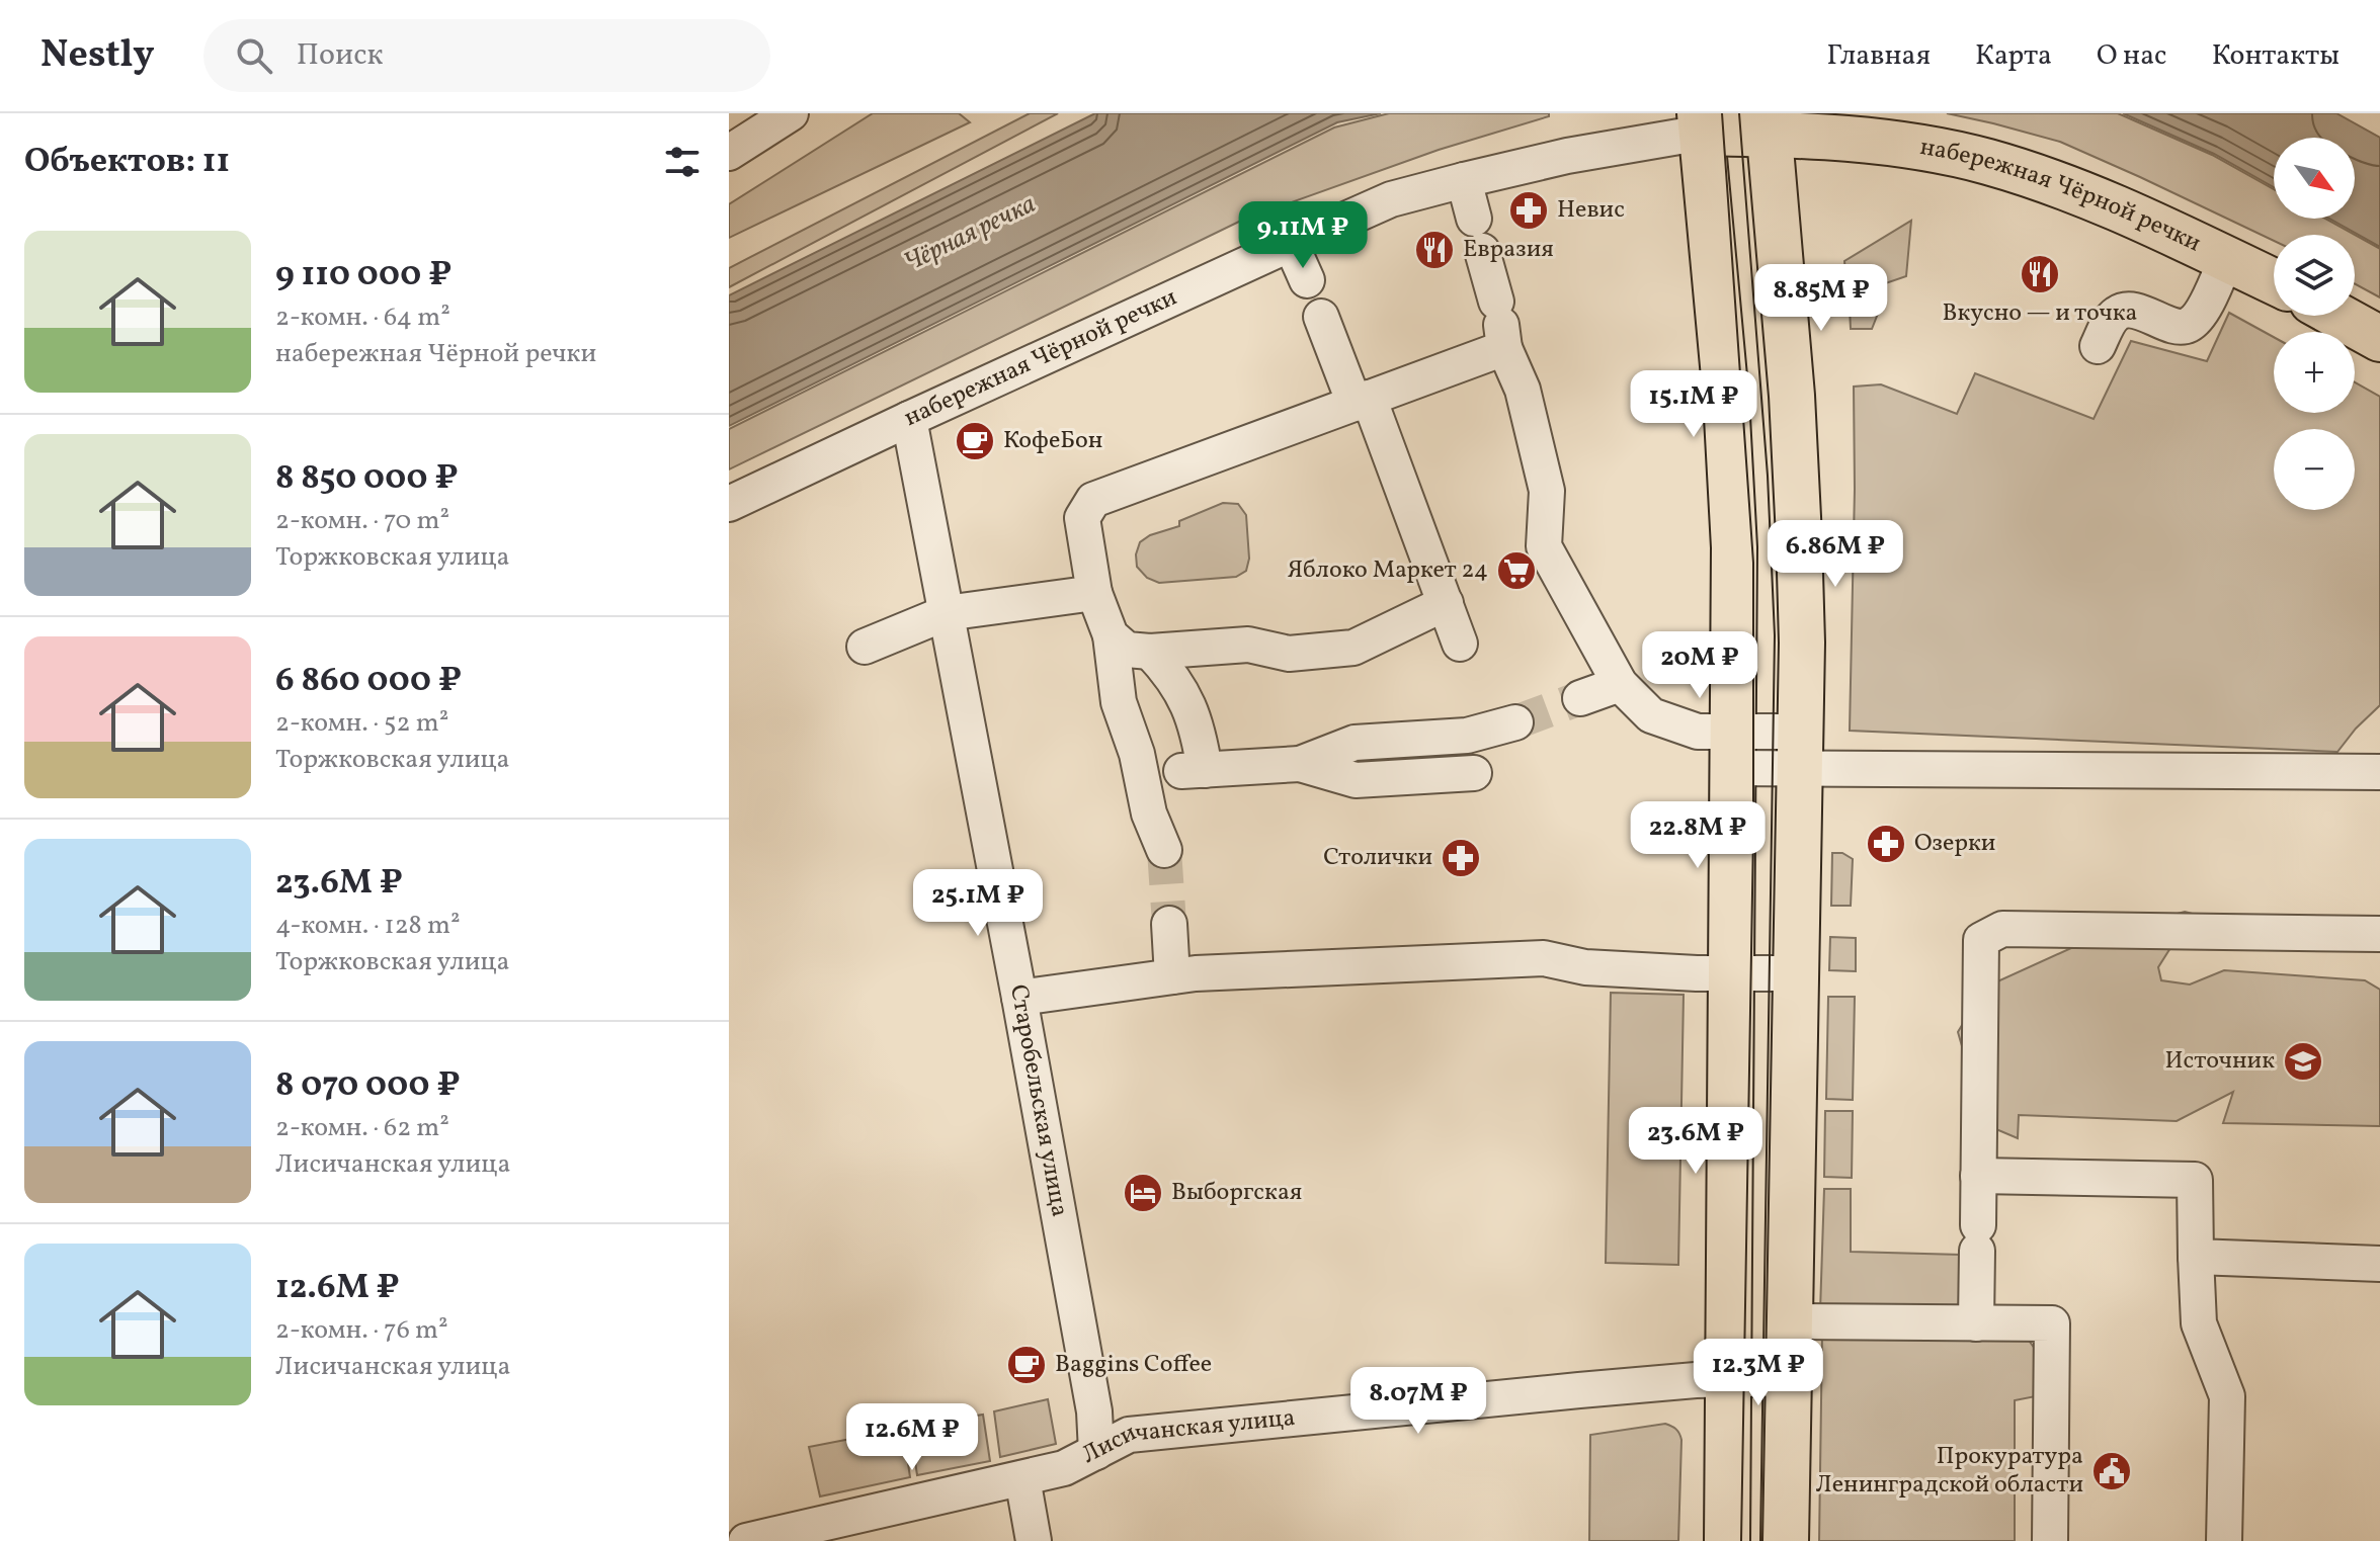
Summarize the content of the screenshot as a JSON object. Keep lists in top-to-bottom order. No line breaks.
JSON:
{"streets":{"main road":["набережная Чёрной речки"],"street":["Старобельская улица","Лисичанская улица"]},"crossings":[["набережная Чёрной речки","Старобельская улица"],["Старобельская улица","Лисичанская улица"]],"water":["Чёрная речка"],"places":{"pharmacy":["Невис","Озерки","Столички"],"restaurant":["Евразия","Вкусно — и точка"],"cafe":["КофеБон","Baggins Coffee"],"supermarket":["Яблоко Маркет 24"],"school or university":["Источник"],"hotel":["Выборгская"],"public building":["Прокуратура Ленинградской области"]},"north":"bottom right","page":{"header":"Nestly","search":"Поиск","nav":["Главная","Карта","О нас","Контакты"],"heading":"Объектов: 11","map_buttons":["+","−"],"price":["9.11M ₽","8.85M ₽","15.1M ₽","6.86M ₽","20M ₽","22.8M ₽","25.1M ₽","23.6M ₽","12.3M ₽","8.07M ₽","12.6M ₽"],"list":[{"name":"9 110 000 ₽","note":"2-комн. · 64 m² · набережная Чёрной речки"},{"name":"8 850 000 ₽","note":"2-комн. · 70 m² · Торжковская улица"},{"name":"6 860 000 ₽","note":"2-комн. · 52 m² · Торжковская улица"},{"name":"23.6M ₽","note":"4-комн. · 128 m² · Торжковская улица"},{"name":"8 070 000 ₽","note":"2-комн. · 62 m² · Лисичанская улица"},{"name":"12.6M ₽","note":"2-комн. · 76 m² · Лисичанская улица"}]}}
